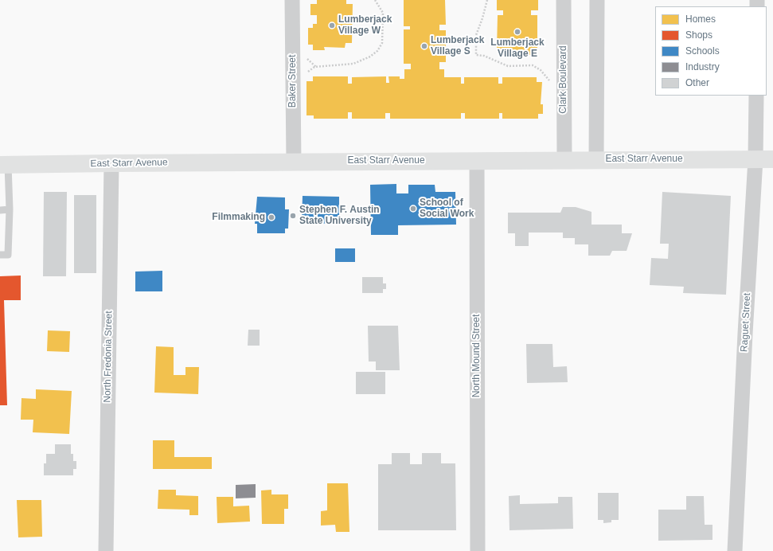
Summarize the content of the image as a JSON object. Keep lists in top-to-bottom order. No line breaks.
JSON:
{"streets":{"main road":["East Starr Avenue"],"street":["Clark Boulevard","Baker Street","Raguet Street","North Mound Street","North Fredonia Street"]},"crossings":[["Clark Boulevard","East Starr Avenue"],["Baker Street","East Starr Avenue"],["East Starr Avenue","Raguet Street"],["East Starr Avenue","North Mound Street"],["East Starr Avenue","North Fredonia Street"]],"places":["Lumberjack Village W","Lumberjack Village E","Lumberjack Village S","School of Social Work","Stephen F. Austin State University","Filmmaking"],"legend":["Homes","Shops","Schools","Industry","Other"]}
